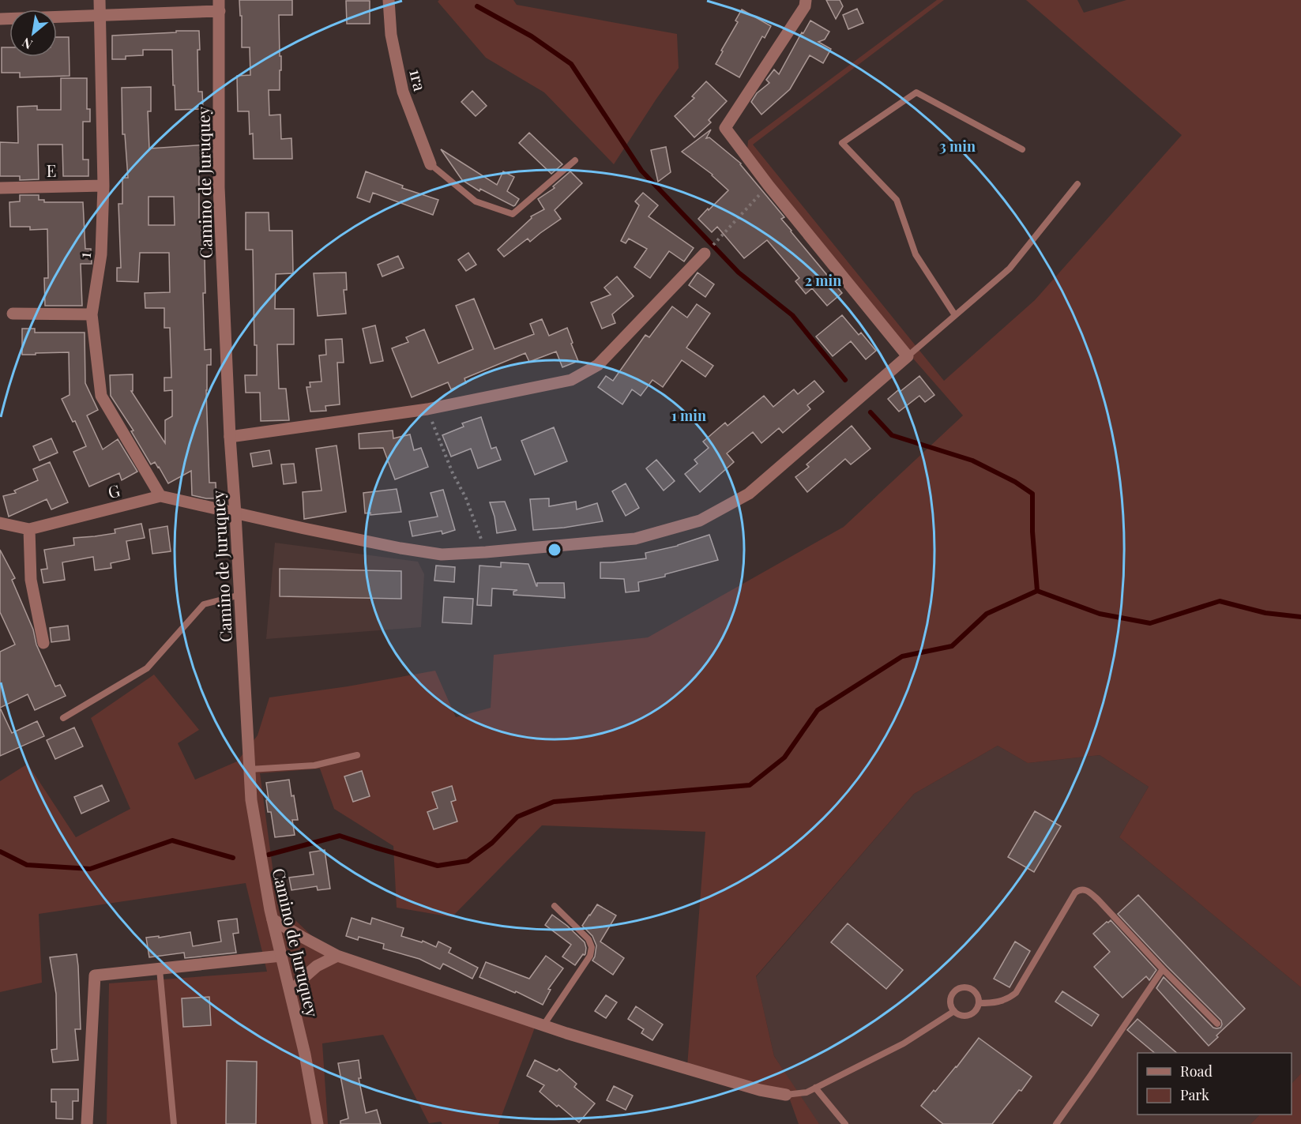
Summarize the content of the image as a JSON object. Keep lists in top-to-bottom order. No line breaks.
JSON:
{"streets":{"street":["1ra","E","Camino de Juruquey","1","G"]},"crossings":[["E","1"],["Camino de Juruquey","G"],["1","G"]],"legend":["Road","Park"],"north":"bottom left","rings":["3 min","2 min","1 min"]}
